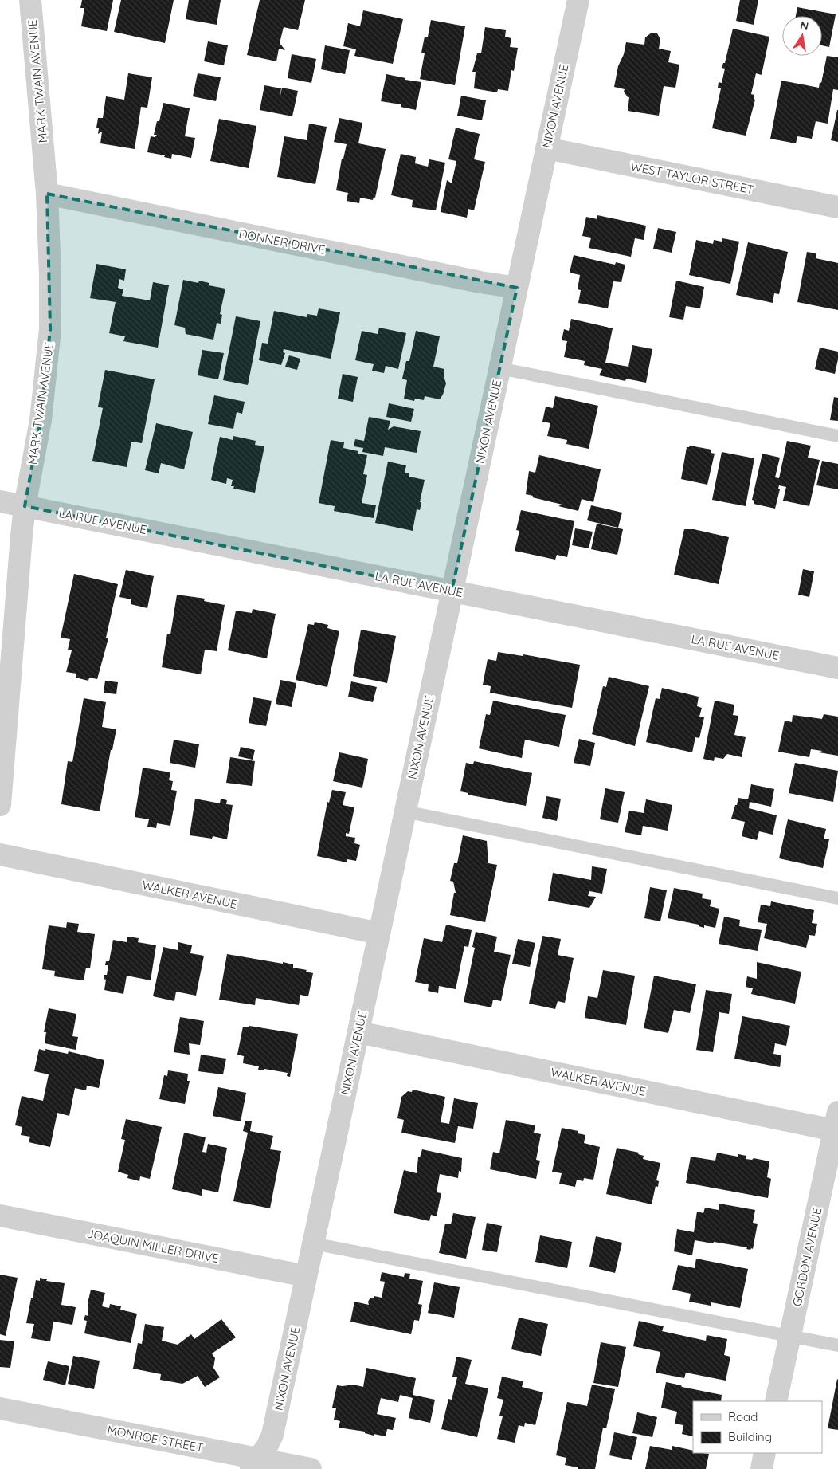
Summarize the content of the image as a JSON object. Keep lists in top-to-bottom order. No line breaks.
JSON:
{"streets":{"street":["MARK TWAIN AVENUE","NIXON AVENUE","WEST TAYLOR STREET","DONNER DRIVE","LA RUE AVENUE","WALKER AVENUE","JOAQUIN MILLER DRIVE","GORDON AVENUE","MONROE STREET"]},"crossings":[["MARK TWAIN AVENUE","DONNER DRIVE"],["MARK TWAIN AVENUE","LA RUE AVENUE"],["NIXON AVENUE","WEST TAYLOR STREET"],["NIXON AVENUE","DONNER DRIVE"],["NIXON AVENUE","LA RUE AVENUE"],["NIXON AVENUE","WALKER AVENUE"],["NIXON AVENUE","JOAQUIN MILLER DRIVE"],["NIXON AVENUE","MONROE STREET"],["WALKER AVENUE","GORDON AVENUE"]],"legend":["Road","Building"],"north":"top"}
